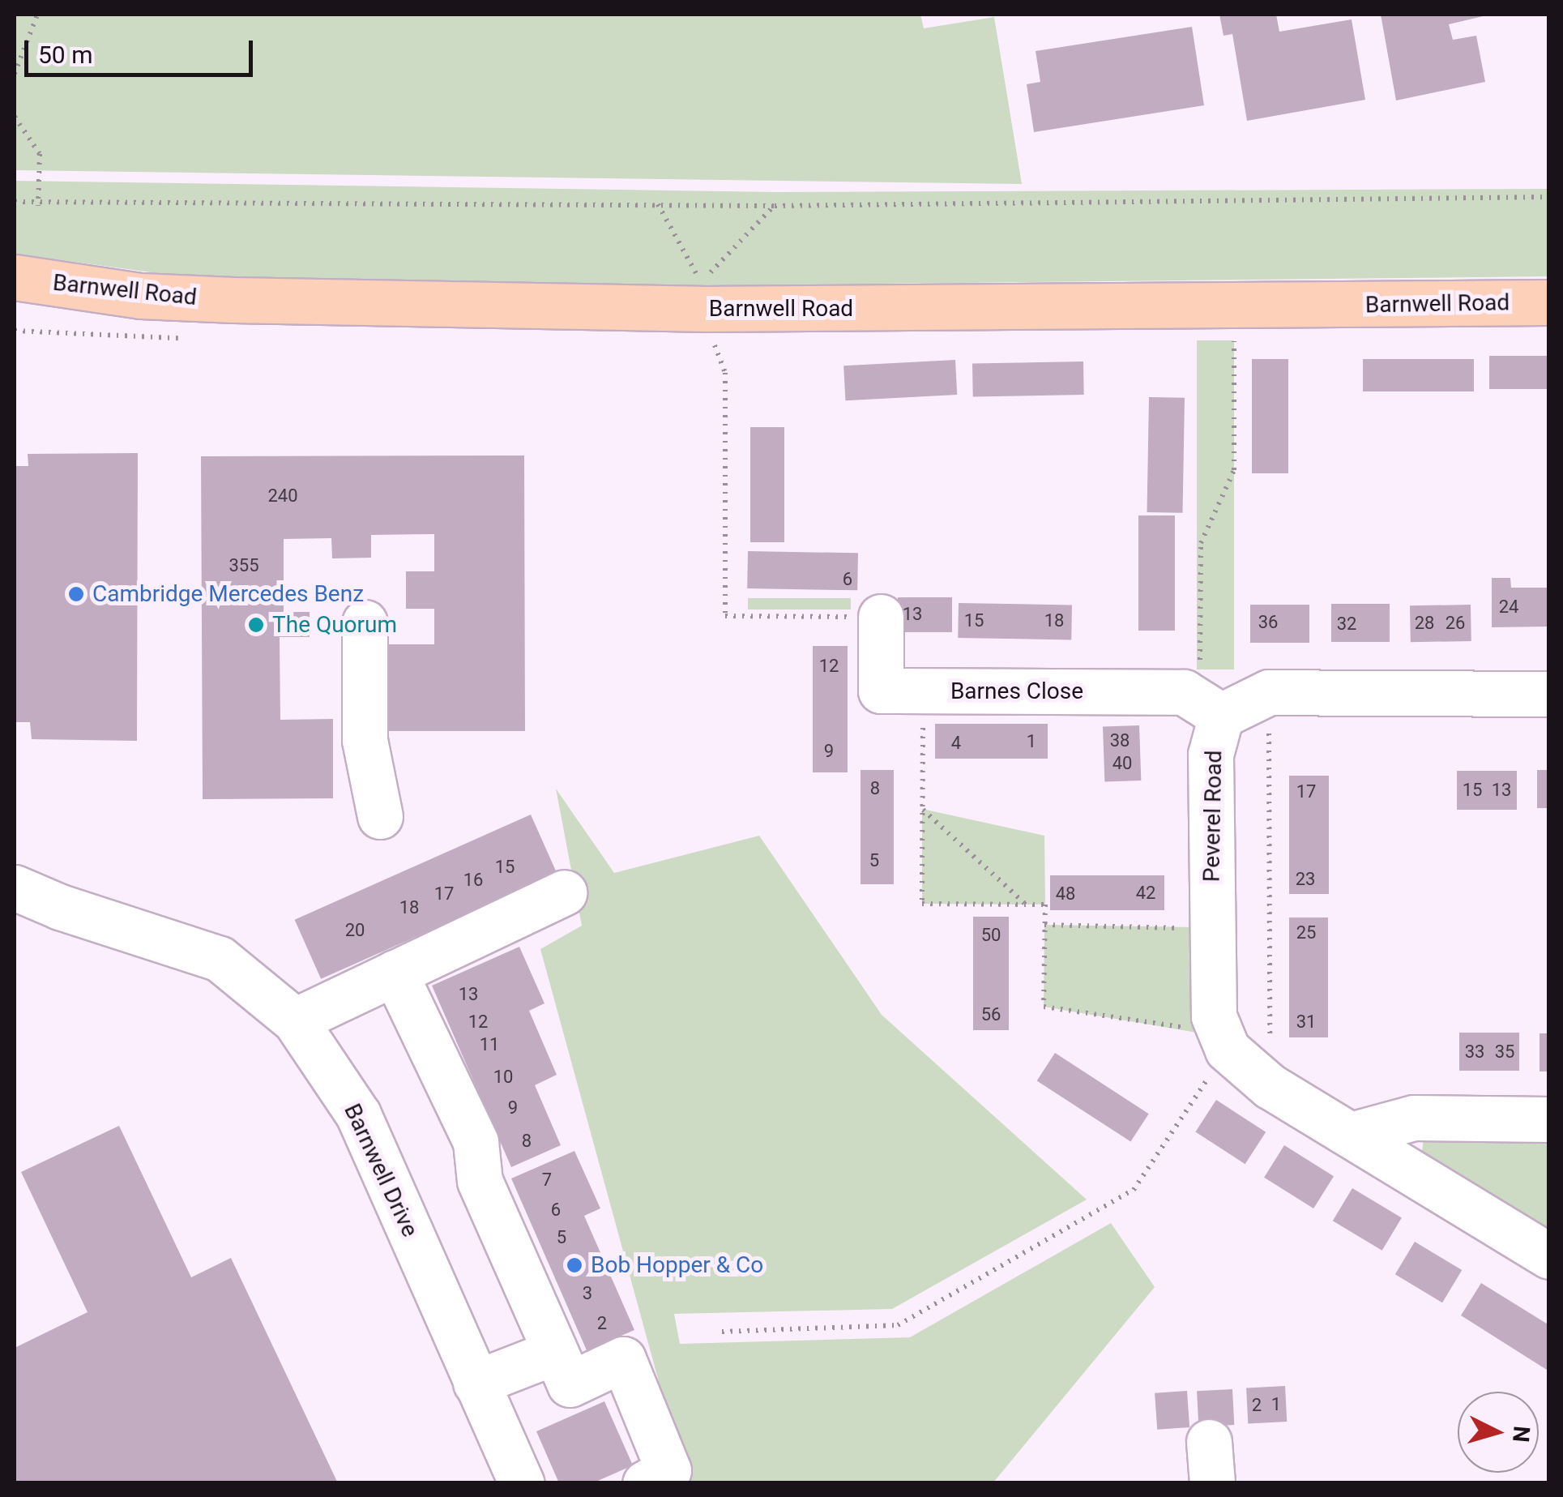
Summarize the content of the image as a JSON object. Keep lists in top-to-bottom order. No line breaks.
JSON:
{"streets":{"main road":["Barnwell Road"],"street":["Barnes Close","Peverel Road","Barnwell Drive"]},"crossings":[["Barnes Close","Peverel Road"]],"places":["Cambridge Mercedes Benz","The Quorum","Bob Hopper & Co"],"house_numbers":["240","355","6","24","13","15","18","36","28","26","32","12","38","1","4","9","40","8","15","13","17","5","15","23","16","42","17","48","18","20","25","50","13","56","12","31","11","33","35","10","9","8","7","6","5","3","2","1","2"],"scale_bar":"50 m","north":"right"}
